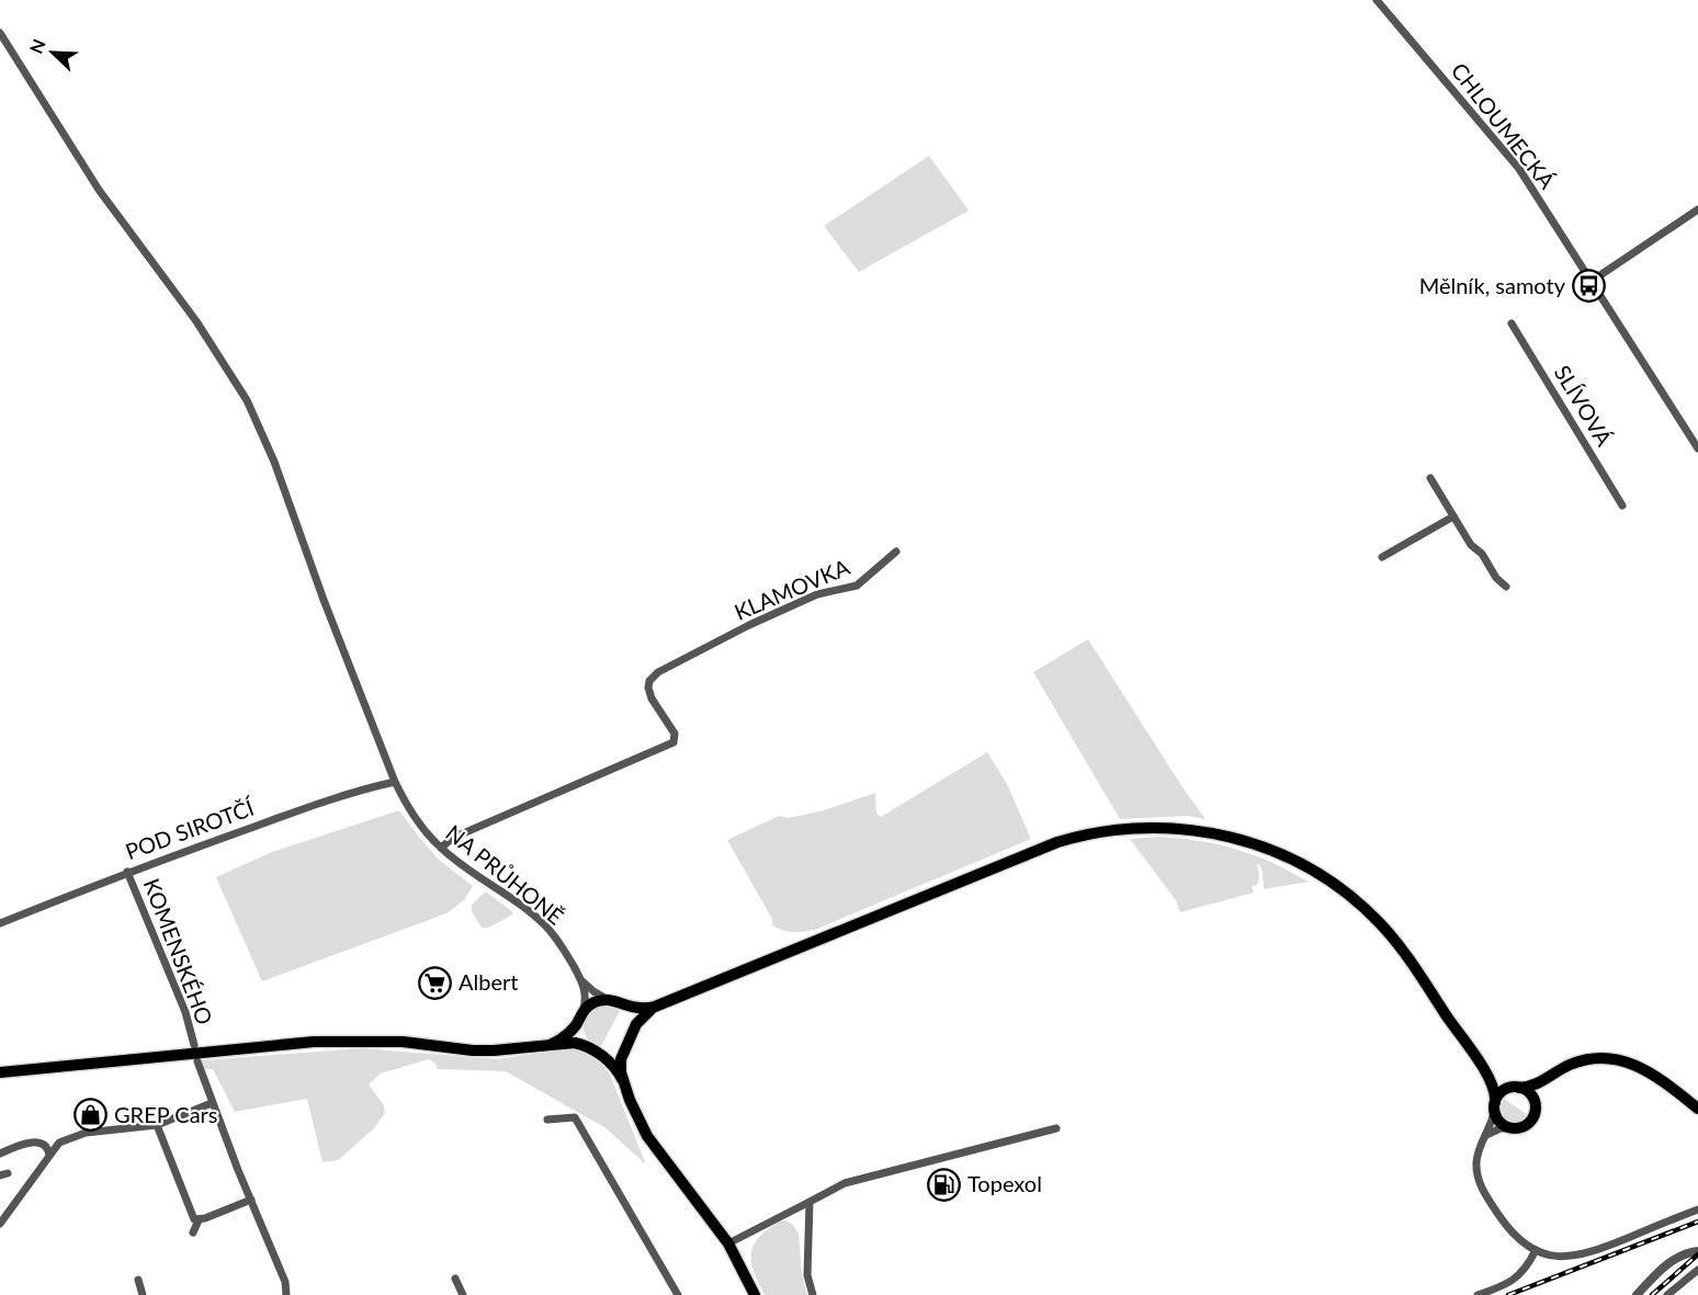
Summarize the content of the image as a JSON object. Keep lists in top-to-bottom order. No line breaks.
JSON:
{"streets":{"street":["CHLOUMECKÁ","SLÍVOVÁ","KLAMOVKA","POD SIROTČÍ","NA PRŮHONĚ","KOMENSKÉHO"]},"crossings":[["KLAMOVKA","NA PRŮHONĚ"],["POD SIROTČÍ","NA PRŮHONĚ"],["POD SIROTČÍ","KOMENSKÉHO"]],"places":{"bus stop":["Mělník, samoty"],"supermarket":["Albert"],"shop":["GREP Cars"],"fuel station":["Topexol"]},"north":"top left"}
